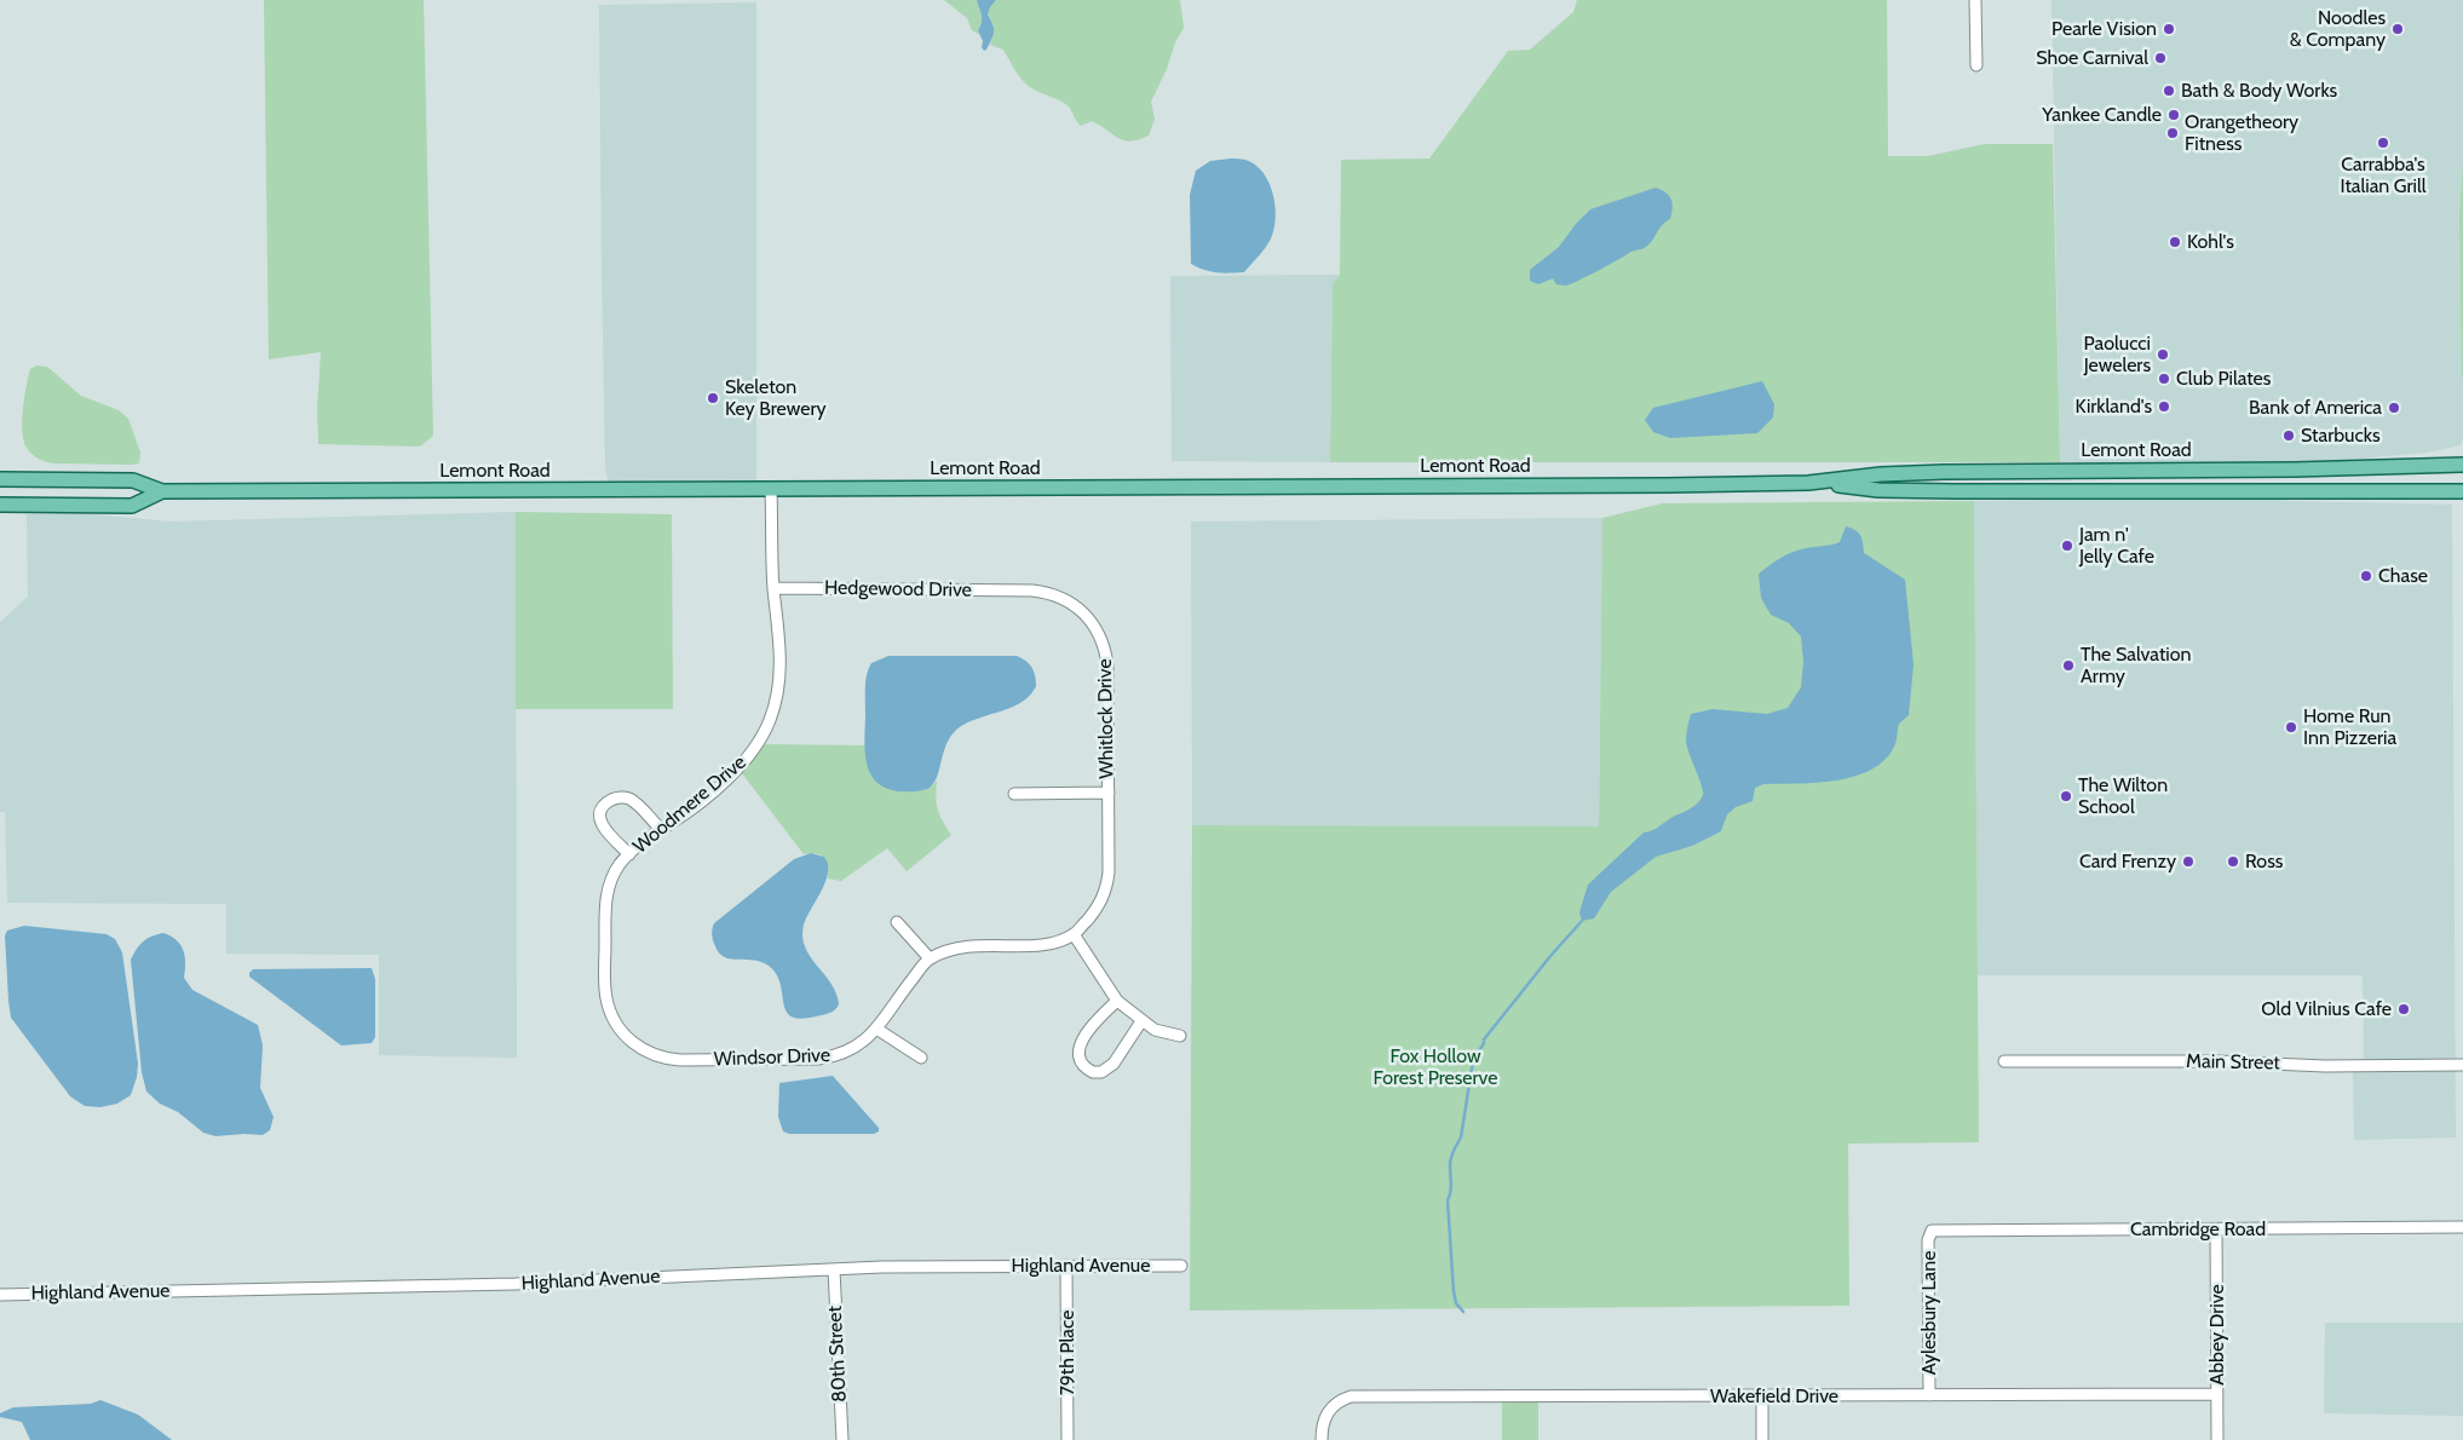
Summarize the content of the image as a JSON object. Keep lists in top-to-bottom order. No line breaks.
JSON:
{"streets":{"main road":["Lemont Road"],"street":["Hedgewood Drive","Whitlock Drive","Woodmere Drive","Windsor Drive","Main Street","Cambridge Road","Highland Avenue","Aylesbury Lane","Abbey Drive","79th Place","80th Street","Wakefield Drive"]},"crossings":[["Lemont Road","Woodmere Drive"],["Hedgewood Drive","Whitlock Drive"],["Hedgewood Drive","Woodmere Drive"],["Woodmere Drive","Windsor Drive"],["Cambridge Road","Aylesbury Lane"],["Cambridge Road","Abbey Drive"],["Highland Avenue","79th Place"],["Highland Avenue","80th Street"],["Aylesbury Lane","Wakefield Drive"],["Abbey Drive","Wakefield Drive"]],"parks":["Fox Hollow Forest Preserve"],"places":["Pearle Vision","Noodles & Company","Shoe Carnival","Bath & Body Works","Yankee Candle","Orangetheory Fitness","Carrabba's Italian Grill","Kohl's","Paolucci Jewelers","Club Pilates","Skeleton Key Brewery","Kirkland's","Bank of America","Starbucks","Jam n' Jelly Cafe","Chase","The Salvation Army","Home Run Inn Pizzeria","The Wilton School","Card Frenzy","Ross","Old Vilnius Cafe"]}
